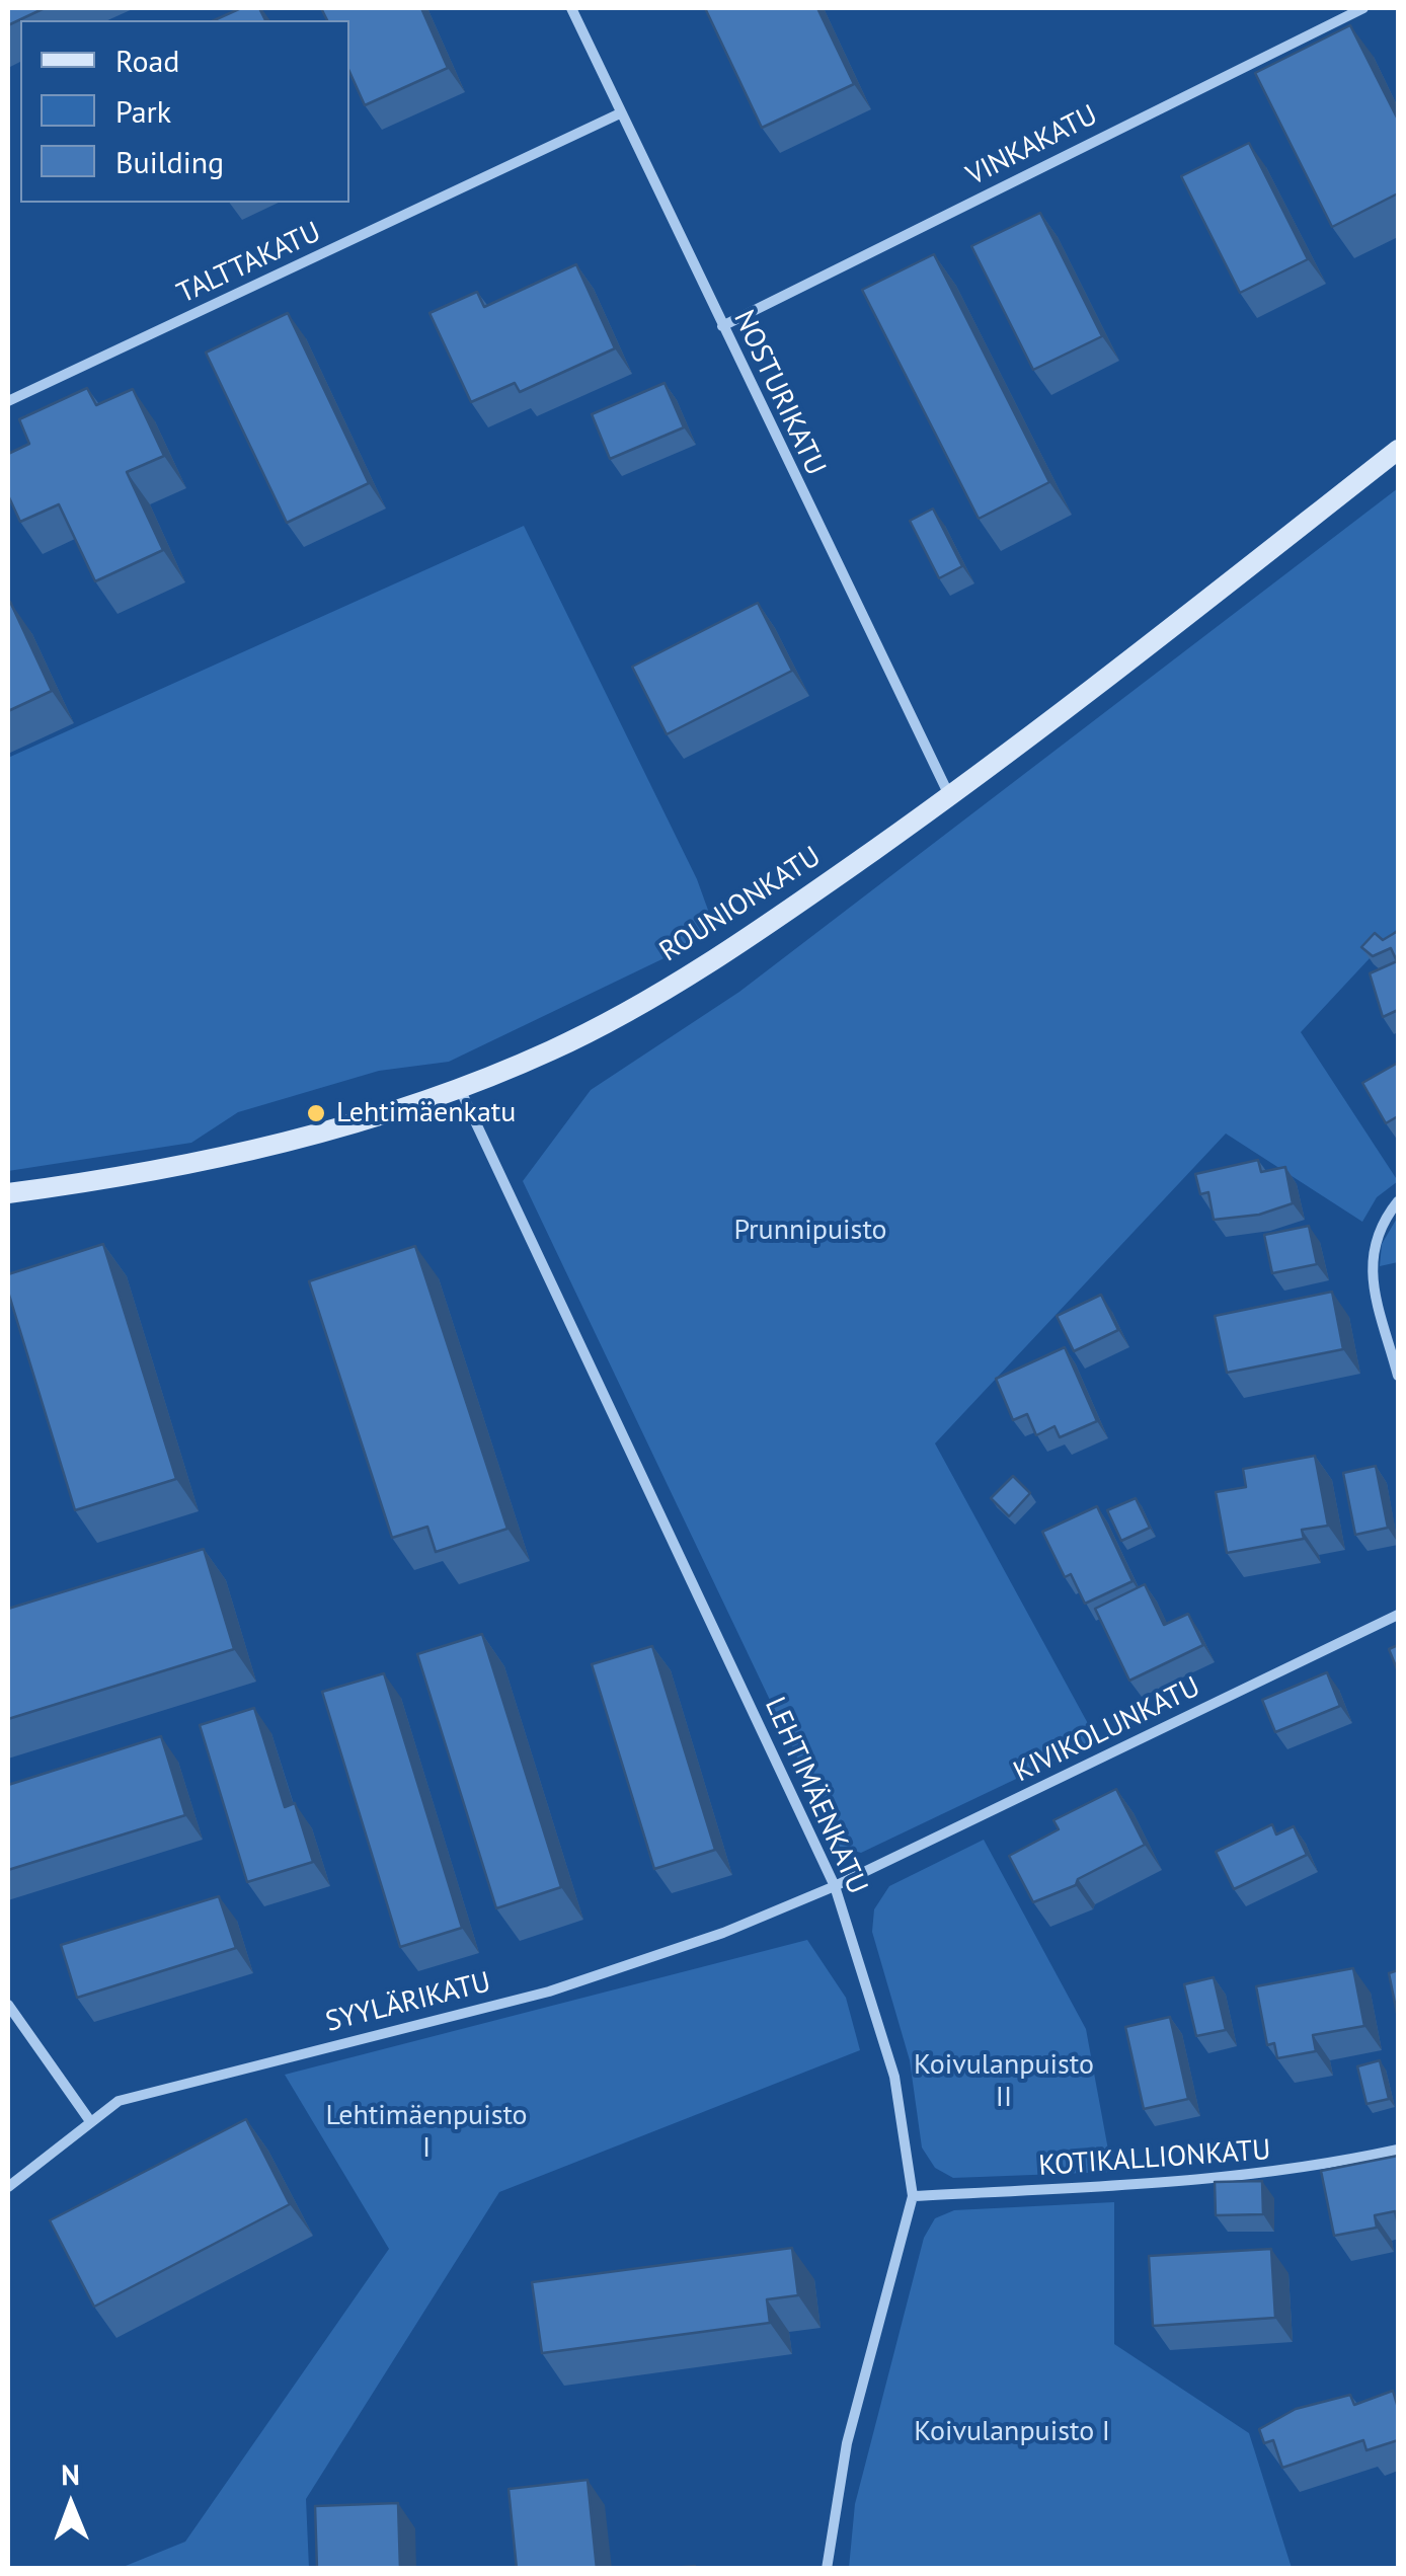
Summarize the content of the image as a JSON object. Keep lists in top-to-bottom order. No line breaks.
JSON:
{"streets":{"main road":["ROUNIONKATU"],"street":["VINKAKATU","TALTTAKATU","NOSTURIKATU","KIVIKOLUNKATU","LEHTIMÄENKATU","SYYLÄRIKATU","KOTIKALLIONKATU"]},"crossings":[["VINKAKATU","NOSTURIKATU"],["TALTTAKATU","NOSTURIKATU"],["NOSTURIKATU","ROUNIONKATU"],["ROUNIONKATU","LEHTIMÄENKATU"],["KIVIKOLUNKATU","LEHTIMÄENKATU"],["KIVIKOLUNKATU","SYYLÄRIKATU"],["LEHTIMÄENKATU","SYYLÄRIKATU"],["LEHTIMÄENKATU","KOTIKALLIONKATU"]],"parks":["Prunnipuisto","Koivulanpuisto II","Lehtimäenpuisto I","Koivulanpuisto I"],"places":["Lehtimäenkatu"],"legend":["Road","Park","Building"],"north":"top"}
